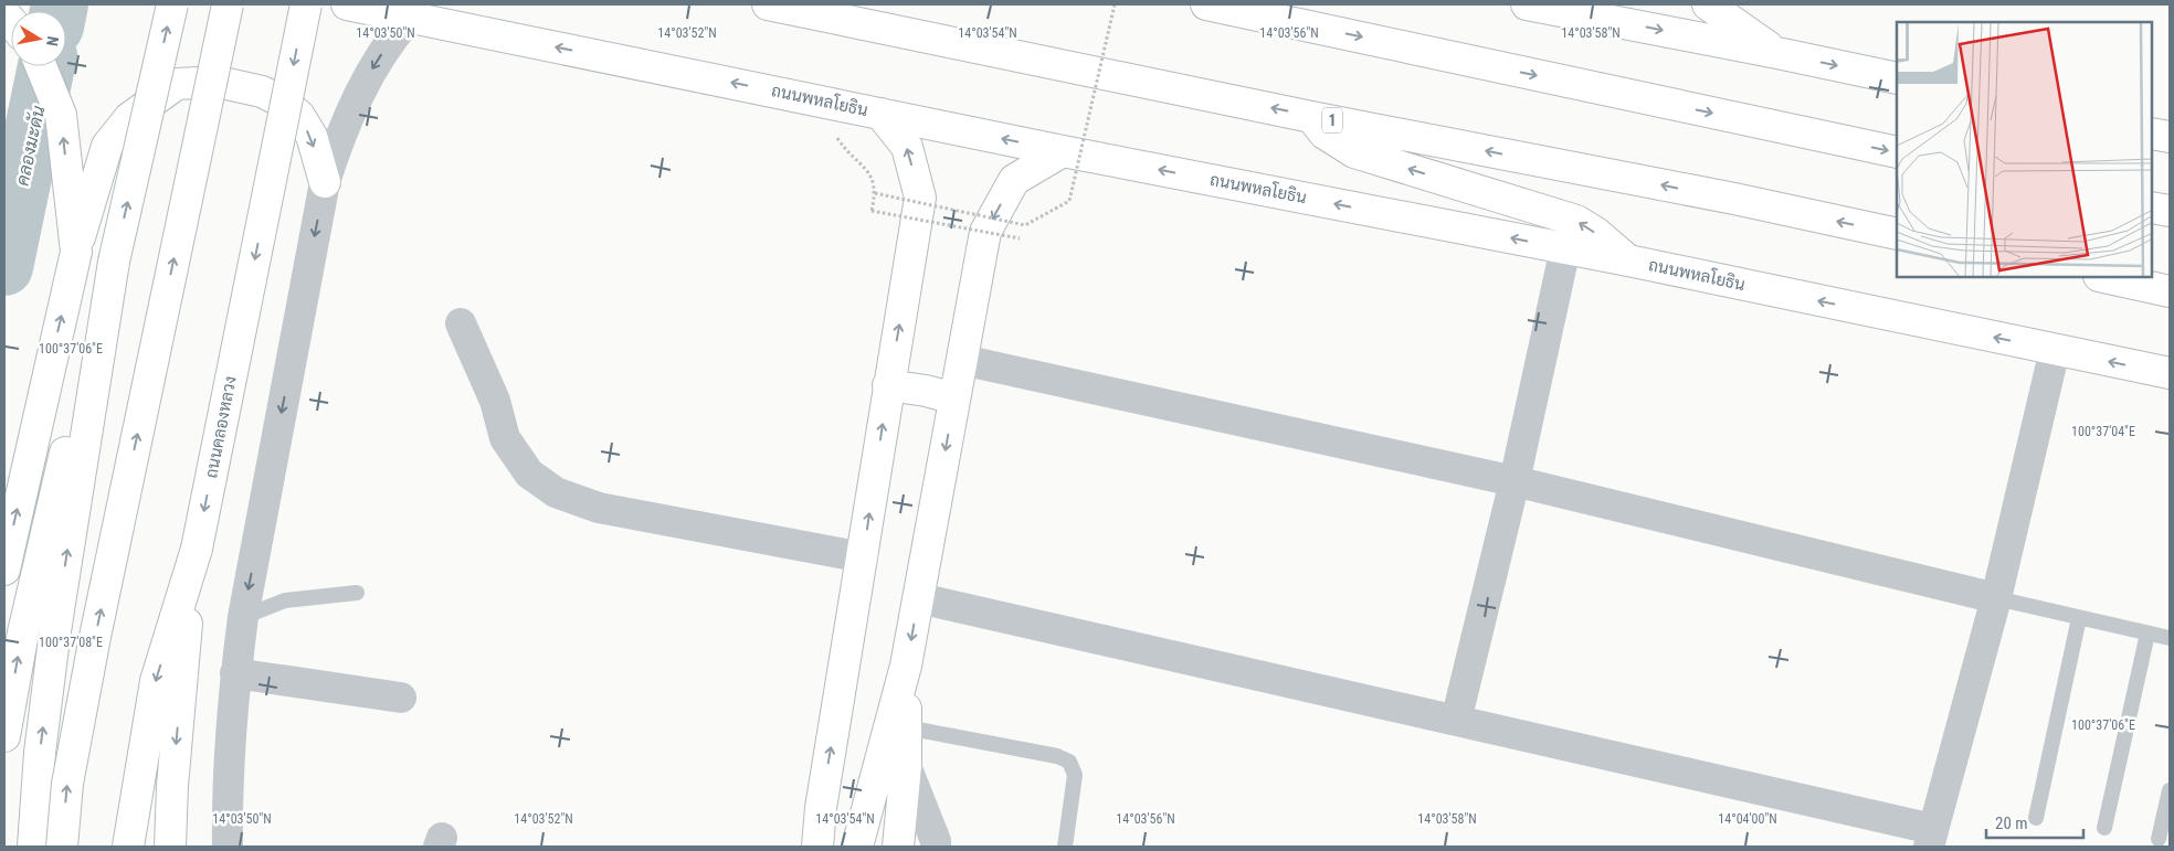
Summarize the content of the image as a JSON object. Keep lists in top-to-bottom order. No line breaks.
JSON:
{"streets":{"main road":["ถนนพหลโยธิน","1","ถนนคลองหลวง"]},"water":["คลองมะดัน"],"scale_bar":"20 m","north":"right","coordinates":["14°03'50\"N","14°03'52\"N","14°03'54\"N","14°03'56\"N","14°03'58\"N","100°37'06\"E","100°37'04\"E","100°37'08\"E","14°04'00\"N"]}
